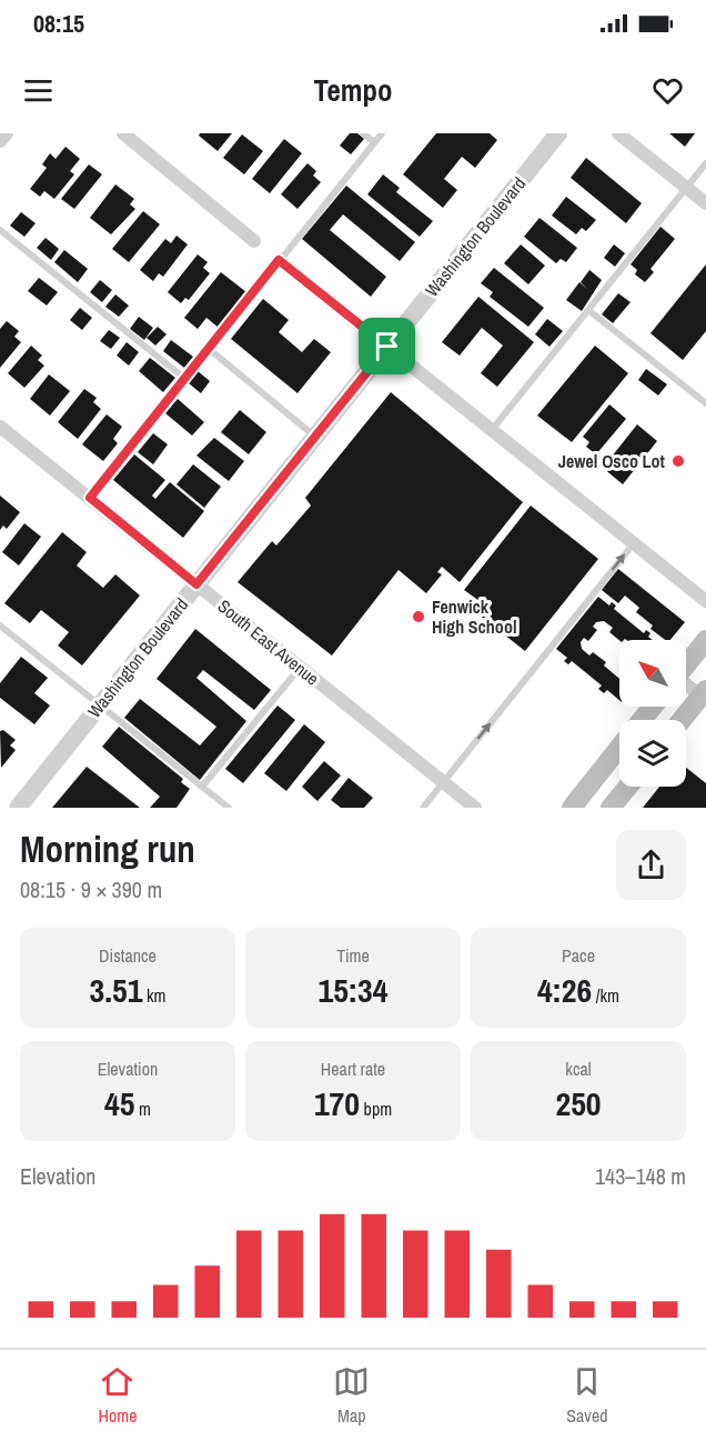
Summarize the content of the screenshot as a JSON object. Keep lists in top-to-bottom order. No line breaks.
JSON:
{"streets":{"street":["Washington Boulevard","South East Avenue"]},"crossings":[["Washington Boulevard","South East Avenue"]],"places":["Jewel Osco Lot","Fenwick High School"],"north":"top left","page":{"status":"08:15","header":"Tempo","heading":["Morning run","08:15 · 9 × 390 m"],"stats":[["Distance","3.51 km"],["Time","15:34"],["Pace","4:26 /km"],["Elevation","45 m"],["Heart rate","170 bpm"],["kcal","250"]],"chart":["Elevation","143–148 m"],"tabs":["Home","Map","Saved"]}}
